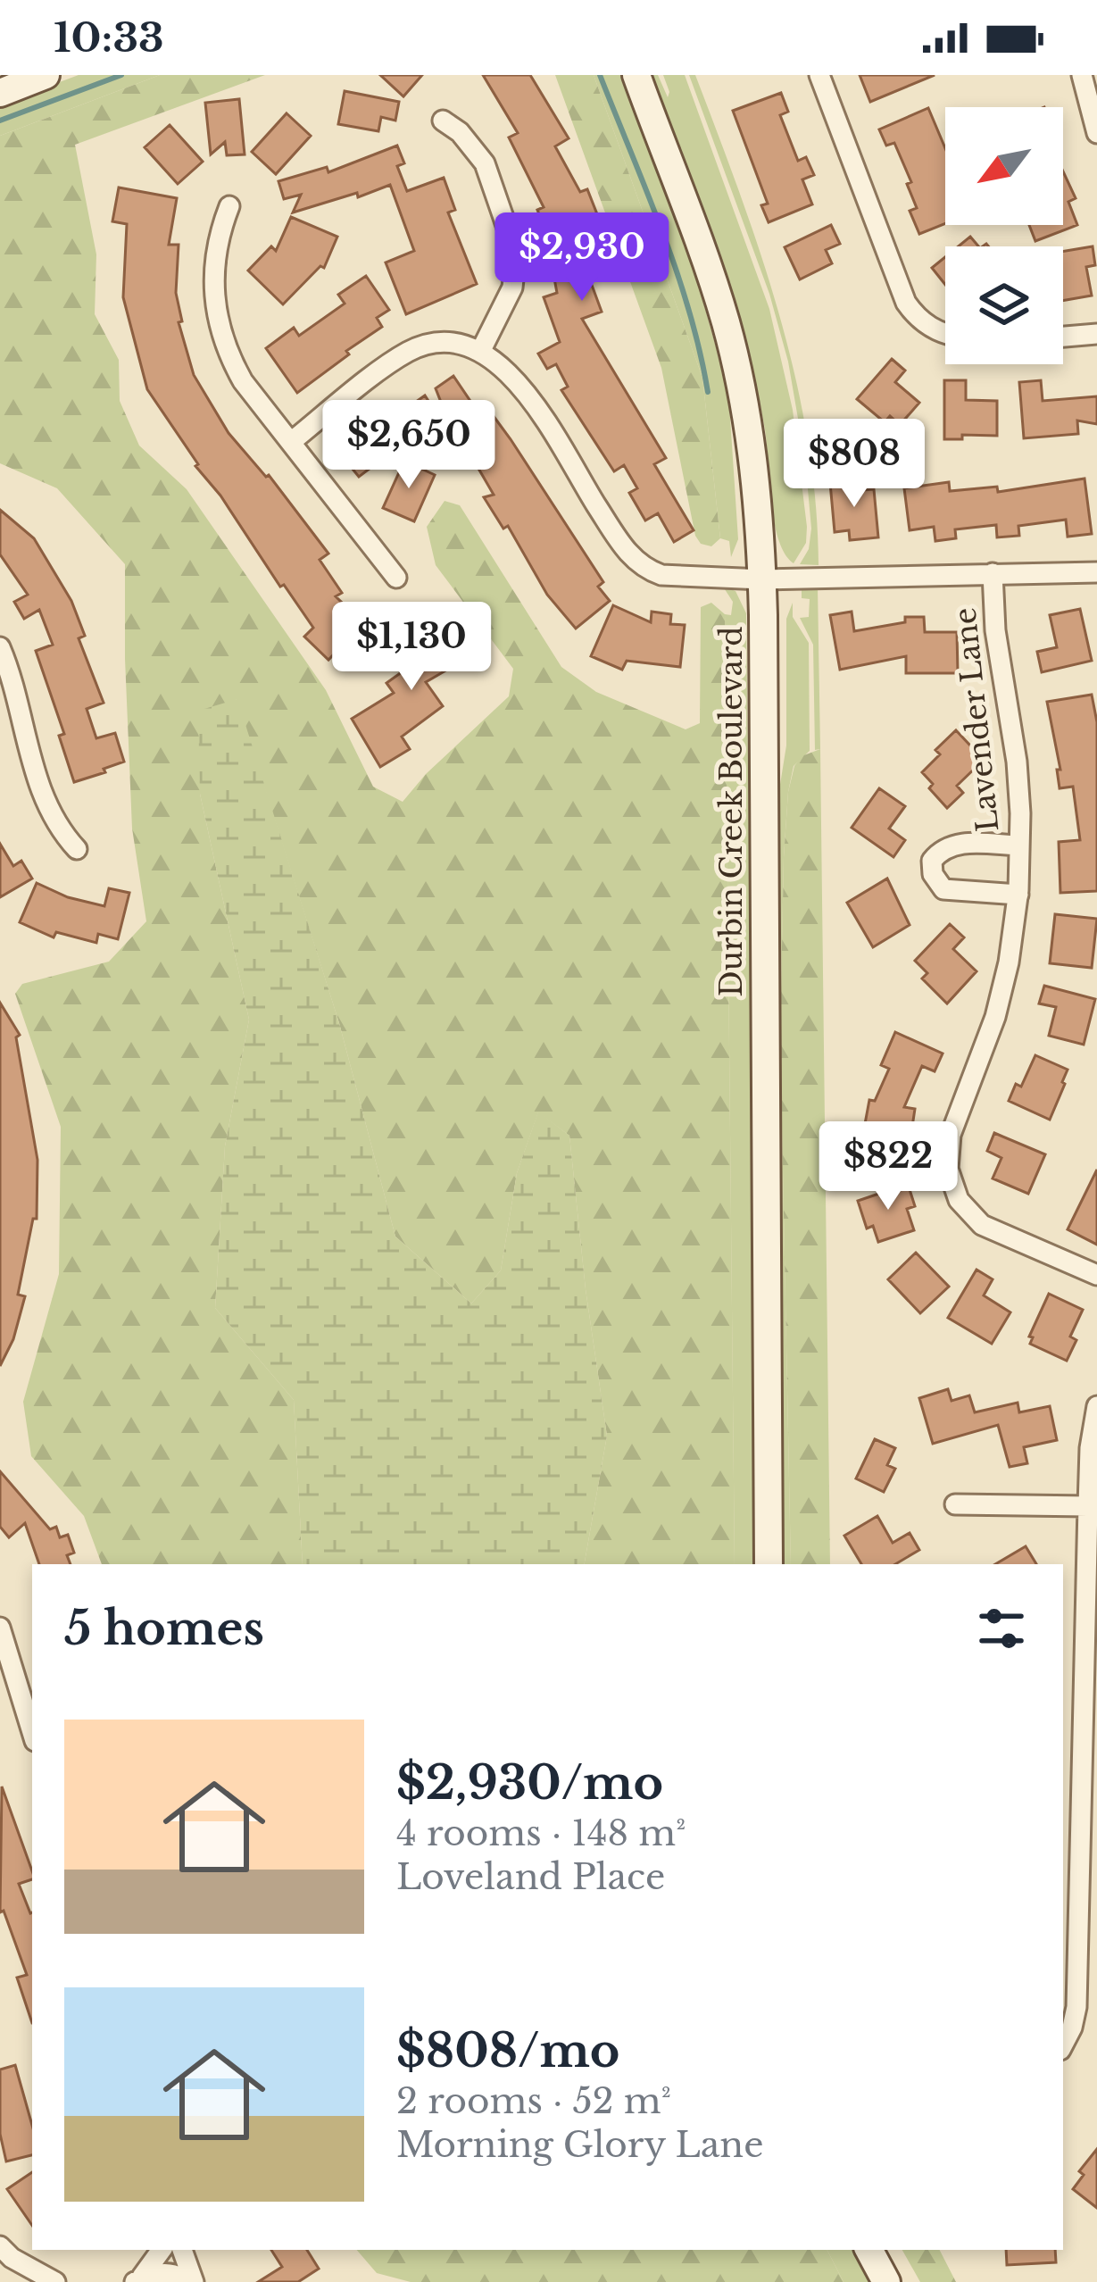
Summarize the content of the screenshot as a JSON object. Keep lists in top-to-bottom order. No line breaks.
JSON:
{"streets":{"street":["Lavender Lane","Durbin Creek Boulevard"]},"north":"bottom left","page":{"status":"10:33","price":["$2,930","$2,650","$808","$1,130","$822"],"heading":"5 homes","list":[{"name":"$2,930/mo","note":"4 rooms · 148 m² · Loveland Place"},{"name":"$808/mo","note":"2 rooms · 52 m² · Morning Glory Lane"}]}}
